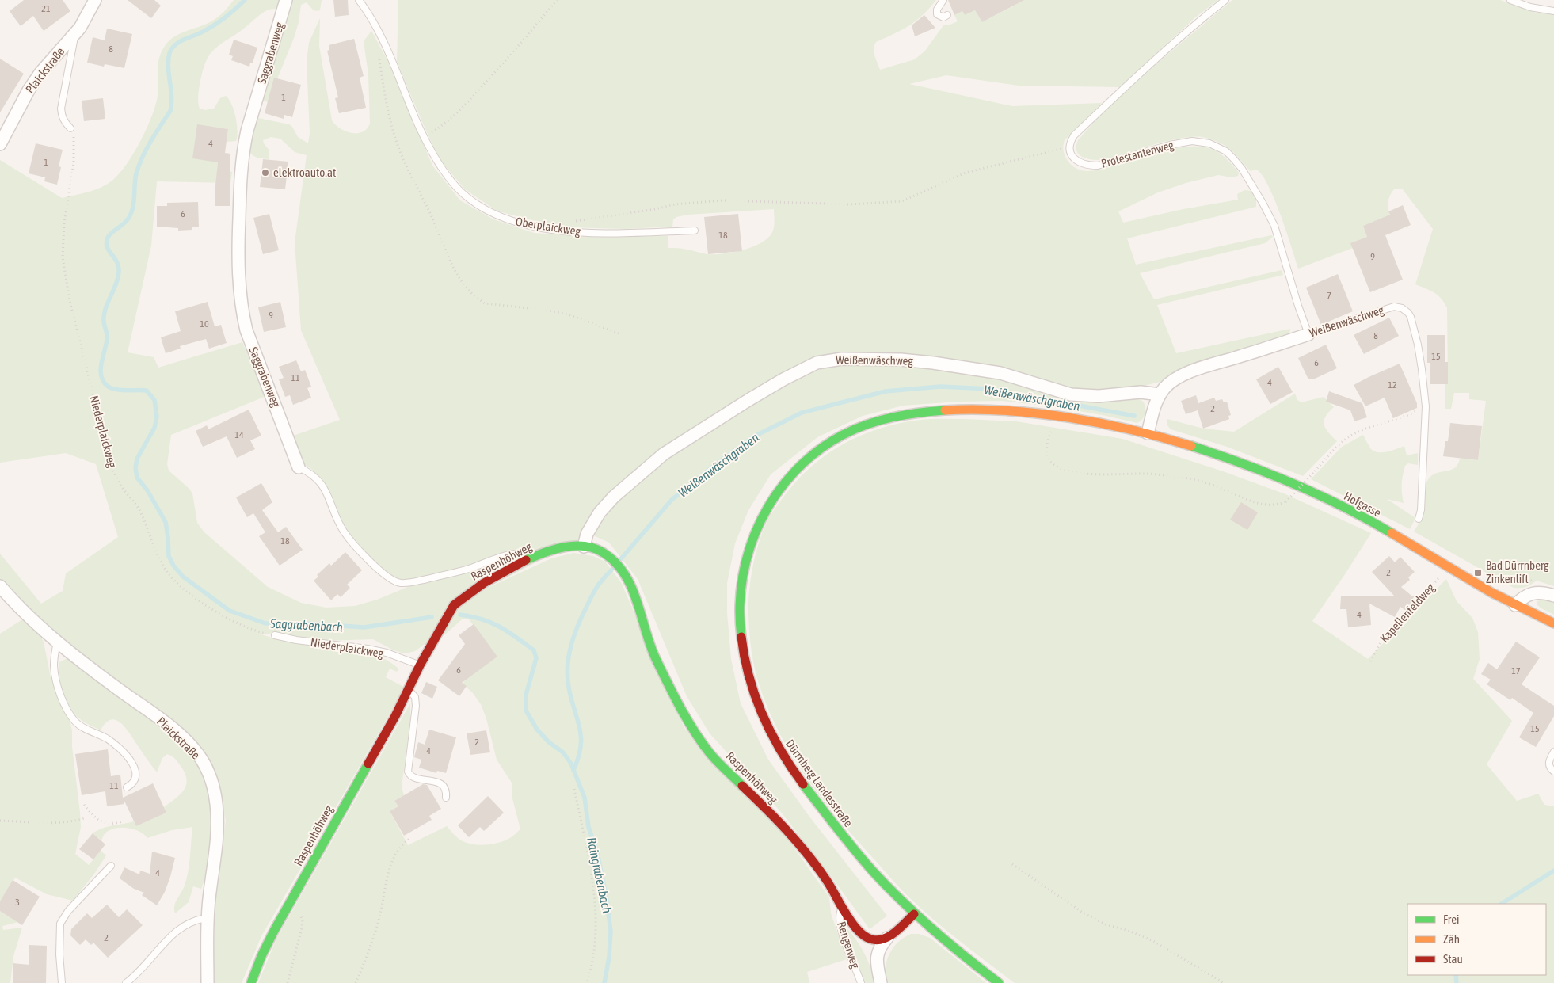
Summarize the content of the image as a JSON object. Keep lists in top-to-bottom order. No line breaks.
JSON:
{"streets":{"main road":["Hofgasse","Raspenhöhweg","Dürrnberg Landesstraße"],"street":["Saggrabenweg","Plaickstraße","Weißenwäschweg"],"lane":["Protestantenweg","Oberplaickweg","Niederplaickweg","Rengerweg"],"path":["Kapellenfeldweg"]},"crossings":[["Saggrabenweg","Raspenhöhweg"],["Protestantenweg","Weißenwäschweg"],["Weißenwäschweg","Hofgasse"],["Weißenwäschweg","Raspenhöhweg"],["Weißenwäschweg","Dürrnberg Landesstraße"],["Niederplaickweg","Raspenhöhweg"],["Hofgasse","Kapellenfeldweg"],["Hofgasse","Dürrnberg Landesstraße"],["Raspenhöhweg","Rengerweg"]],"water":["Weißenwäschgraben","Saggrabenbach","Raingrabenbach"],"places":{"other":["elektroauto.at"],"transit":["Bad Dürrnberg Zinkenlift"]},"house_numbers":["21","8","1","4","1","6","18","9","7","9","10","8","15","6","11","4","12","2","14","18","2","4","6","17","15","2","4","11","4","3","2"],"legend":["Frei","Zäh","Stau"]}
